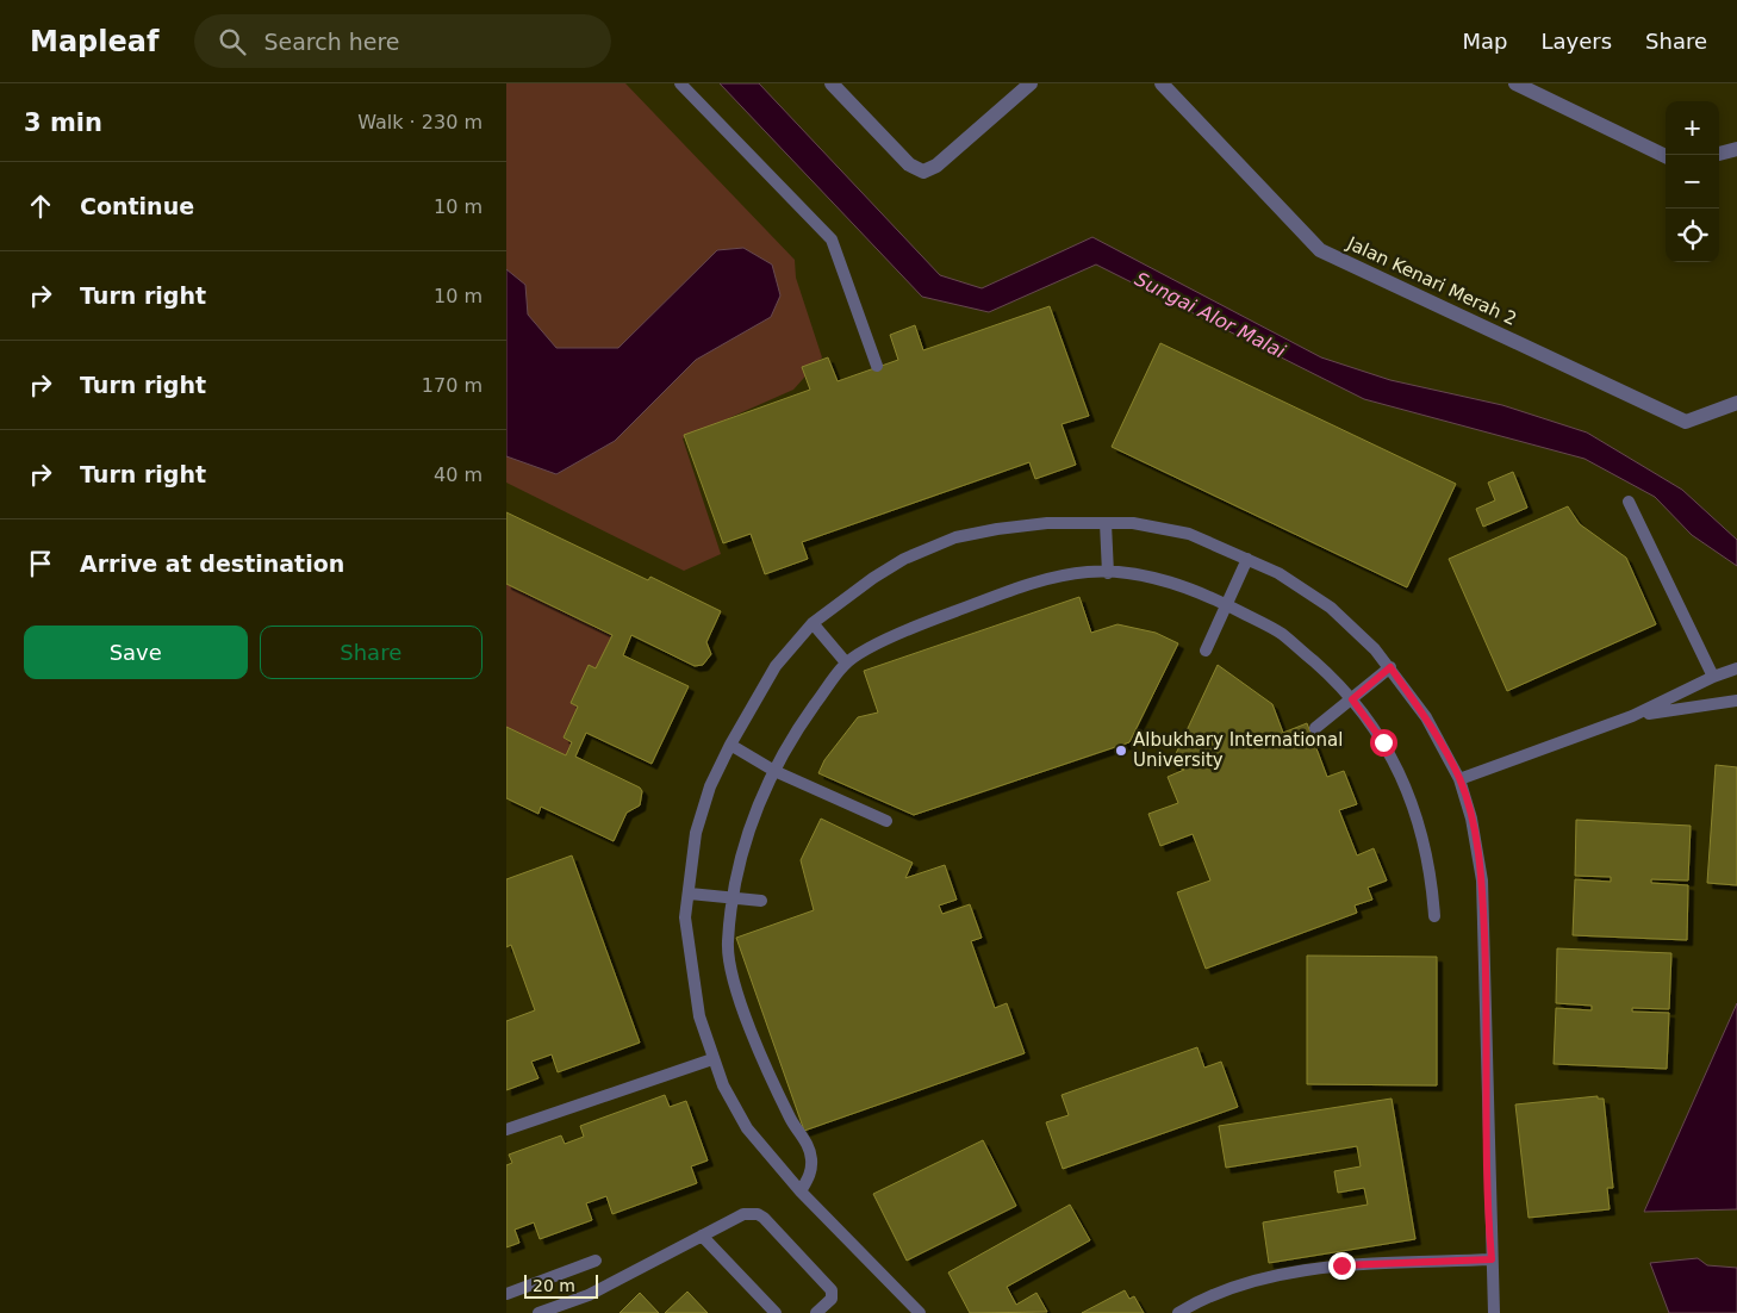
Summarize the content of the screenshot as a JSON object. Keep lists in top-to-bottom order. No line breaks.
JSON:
{"streets":{"street":["Jalan Kenari Merah 2"]},"water":["Sungai Alor Malai"],"places":["Albukhary International University"],"scale_bar":"20 m","page":{"header":"Mapleaf","search":"Search here","nav":["Map","Layers","Share"],"heading":["3 min","Walk · 230 m"],"map_buttons":["+","−"],"list":[["Continue","10 m"],["Turn right","10 m"],["Turn right","170 m"],["Turn right","40 m"],"Arrive at destination"],"buttons":["Save","Share"],"scale":"20 m"}}
